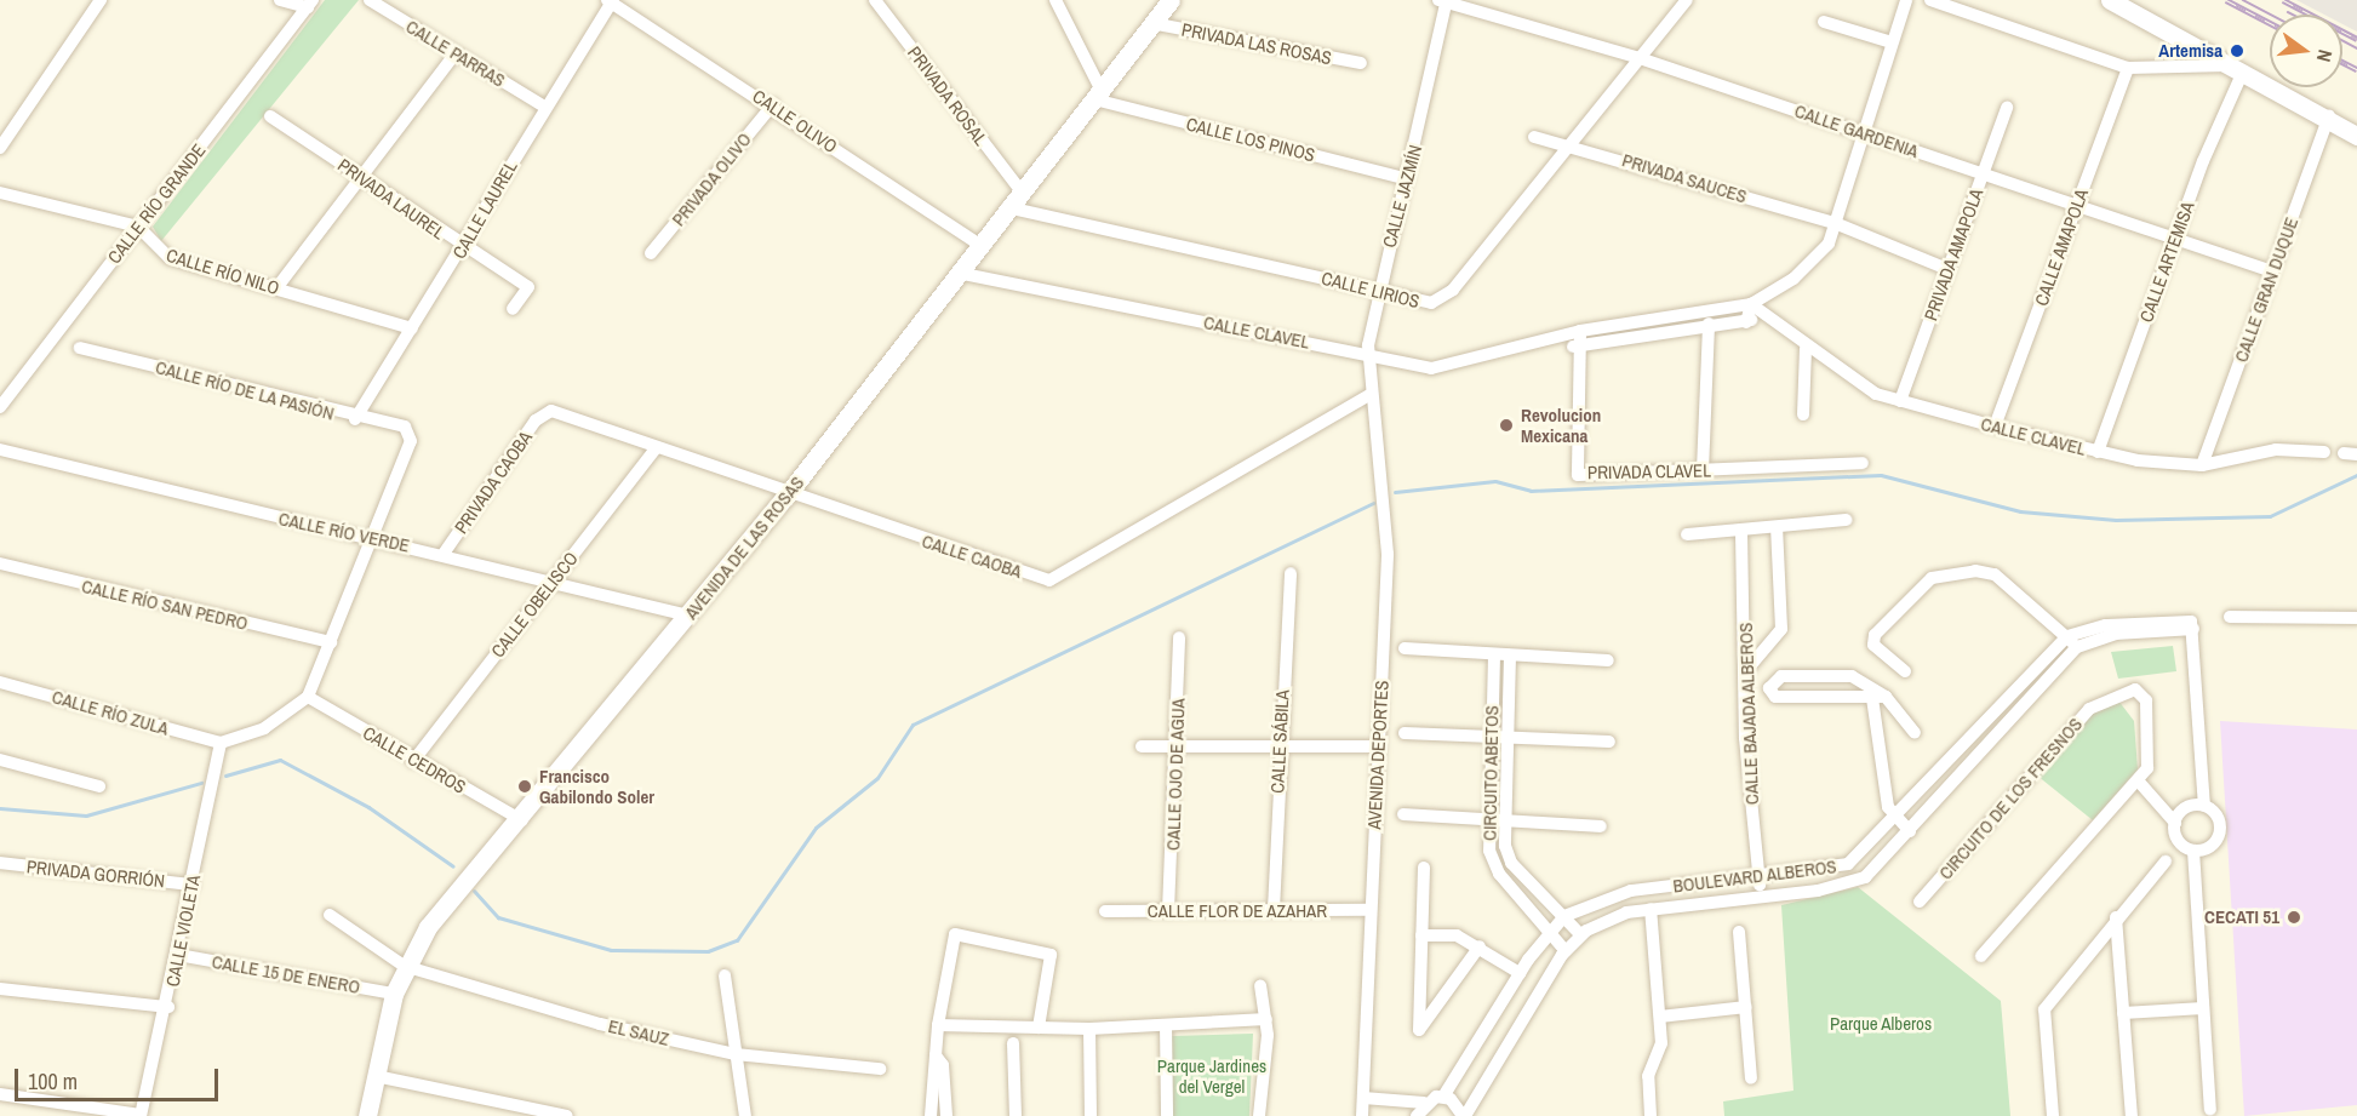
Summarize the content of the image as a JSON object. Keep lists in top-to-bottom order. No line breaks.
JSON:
{"streets":{"street":["PRIVADA LAS ROSAS","CALLE PARRAS","PRIVADA ROSAL","CALLE OLIVO","CALLE GARDENIA","CALLE LOS PINOS","PRIVADA SAUCES","PRIVADA OLIVO","CALLE JAZMÍN","PRIVADA LAUREL","CALLE RÍO GRANDE","CALLE LAUREL","CALLE AMAPOLA","PRIVADA AMAPOLA","CALLE ARTEMISA","CALLE RÍO NILO","CALLE LIRIOS","CALLE GRAN DUQUE","CALLE CLAVEL","CALLE RÍO DE LA PASIÓN","PRIVADA CLAVEL","PRIVADA CAOBA","CALLE RÍO VERDE","AVENIDA DE LAS ROSAS","CALLE CAOBA","CALLE RÍO SAN PEDRO","CALLE OBELISCO","CALLE RÍO ZULA","CALLE BAJADA ALBEROS","CALLE SÁBILA","AVENIDA DEPORTES","CALLE CEDROS","CIRCUITO ABETOS","CALLE OJO DE AGUA","CIRCUITO DE LOS FRESNOS","PRIVADA GORRIÓN","BOULEVARD ALBEROS","CALLE FLOR DE AZAHAR","CALLE VIOLETA","CALLE 15 DE ENERO","EL SAUZ"]},"crossings":[["PRIVADA LAS ROSAS","AVENIDA DE LAS ROSAS"],["CALLE PARRAS","CALLE LAUREL"],["PRIVADA ROSAL","AVENIDA DE LAS ROSAS"],["CALLE OLIVO","PRIVADA OLIVO"],["CALLE OLIVO","CALLE LAUREL"],["CALLE OLIVO","AVENIDA DE LAS ROSAS"],["CALLE GARDENIA","CALLE JAZMÍN"],["CALLE GARDENIA","CALLE AMAPOLA"],["CALLE GARDENIA","PRIVADA AMAPOLA"],["CALLE GARDENIA","CALLE ARTEMISA"],["CALLE GARDENIA","CALLE LIRIOS"],["CALLE GARDENIA","CALLE GRAN DUQUE"],["CALLE LOS PINOS","CALLE JAZMÍN"],["CALLE LOS PINOS","AVENIDA DE LAS ROSAS"],["PRIVADA SAUCES","PRIVADA AMAPOLA"],["PRIVADA SAUCES","CALLE LIRIOS"],["CALLE JAZMÍN","CALLE LIRIOS"],["CALLE JAZMÍN","CALLE CLAVEL"],["CALLE JAZMÍN","CALLE CAOBA"],["CALLE JAZMÍN","AVENIDA DEPORTES"],["PRIVADA LAUREL","CALLE LAUREL"],["CALLE RÍO GRANDE","CALLE RÍO NILO"],["CALLE LAUREL","CALLE RÍO NILO"],["CALLE LAUREL","CALLE RÍO DE LA PASIÓN"],["CALLE AMAPOLA","CALLE CLAVEL"],["PRIVADA AMAPOLA","CALLE CLAVEL"],["CALLE ARTEMISA","CALLE CLAVEL"],["CALLE LIRIOS","AVENIDA DE LAS ROSAS"],["CALLE GRAN DUQUE","CALLE CLAVEL"],["CALLE CLAVEL","PRIVADA CLAVEL"],["CALLE CLAVEL","AVENIDA DE LAS ROSAS"],["CALLE RÍO DE LA PASIÓN","CALLE RÍO VERDE"],["PRIVADA CAOBA","CALLE RÍO VERDE"],["PRIVADA CAOBA","CALLE CAOBA"],["CALLE RÍO VERDE","AVENIDA DE LAS ROSAS"],["CALLE RÍO VERDE","CALLE OBELISCO"],["AVENIDA DE LAS ROSAS","CALLE CAOBA"],["AVENIDA DE LAS ROSAS","CALLE CEDROS"],["AVENIDA DE LAS ROSAS","CALLE 15 DE ENERO"],["AVENIDA DE LAS ROSAS","EL SAUZ"],["CALLE CAOBA","CALLE OBELISCO"],["CALLE CAOBA","AVENIDA DEPORTES"],["CALLE OBELISCO","CALLE CEDROS"],["CALLE RÍO ZULA","CALLE VIOLETA"],["CALLE BAJADA ALBEROS","BOULEVARD ALBEROS"],["CALLE SÁBILA","CALLE FLOR DE AZAHAR"],["AVENIDA DEPORTES","CALLE FLOR DE AZAHAR"],["CIRCUITO ABETOS","BOULEVARD ALBEROS"],["CALLE OJO DE AGUA","CALLE FLOR DE AZAHAR"],["PRIVADA GORRIÓN","CALLE VIOLETA"],["CALLE VIOLETA","CALLE 15 DE ENERO"]],"parks":["Parque Alberos","Parque Jardines del Vergel"],"places":["Artemisa","Revolucion Mexicana","Francisco Gabilondo Soler","CECATI 51"],"scale_bar":"100 m","north":"right"}
